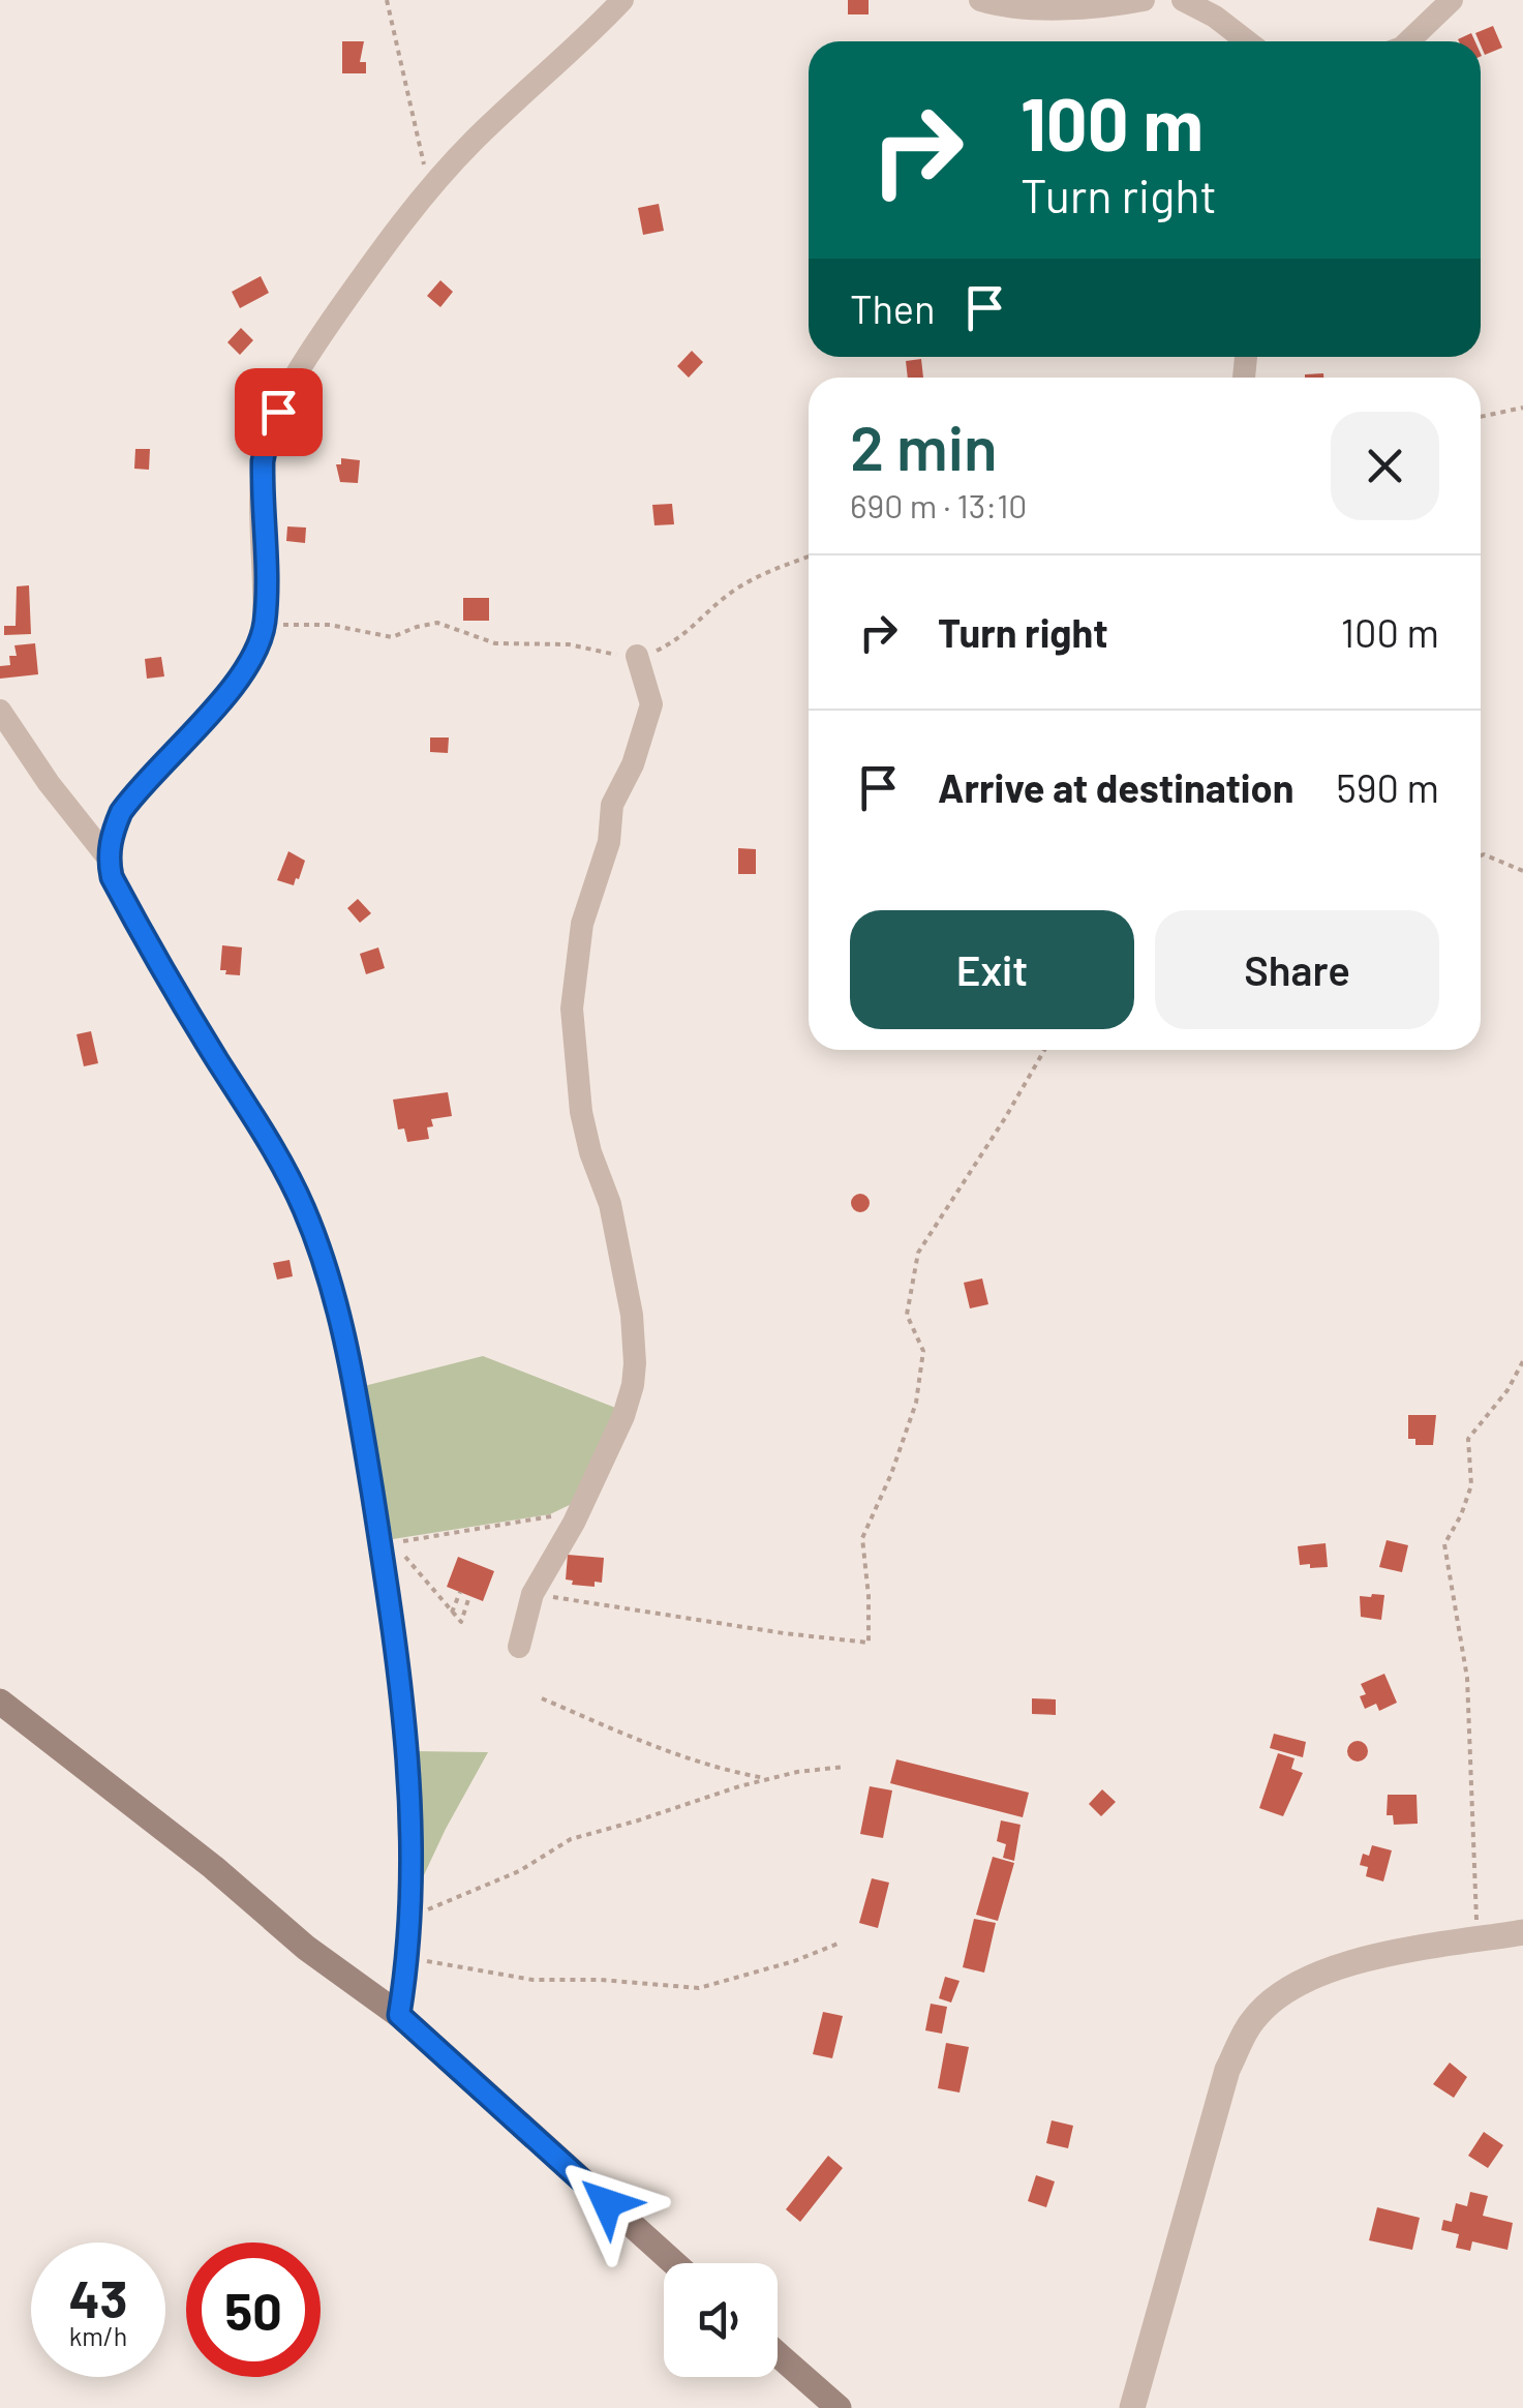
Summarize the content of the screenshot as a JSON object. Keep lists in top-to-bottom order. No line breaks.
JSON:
{"page":{"turn":["100 m","Turn right"],"then":"Then","heading":["2 min","690 m · 13:10"],"list":[{"name":"Turn right","value":"100 m"},{"name":"Arrive at destination","value":"590 m"}],"buttons":["Exit","Share"],"speed":"43 km/h","limit":"50"}}
